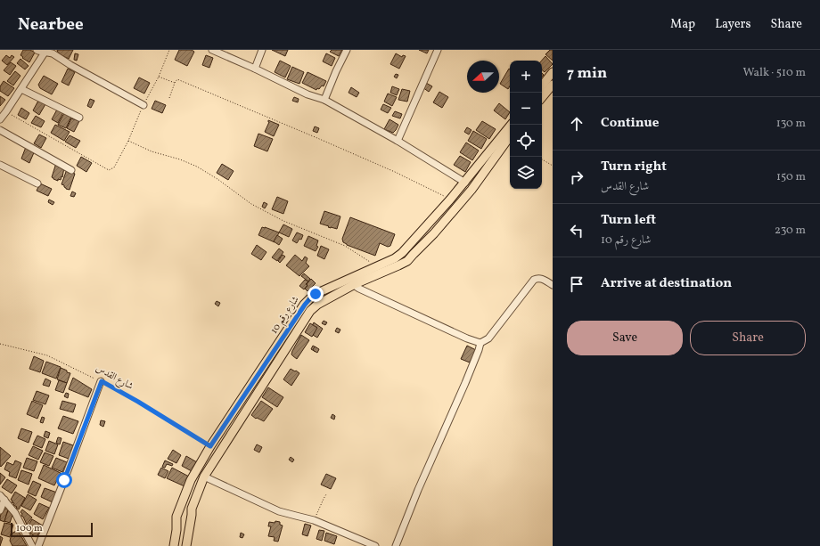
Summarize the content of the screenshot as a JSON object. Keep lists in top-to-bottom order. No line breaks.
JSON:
{"streets":{"main road":["شارع رقم 10"],"path":["شارع القدس"]},"crossings":[["شارع رقم 10","شارع القدس"]],"scale_bar":"100 m","north":"left","page":{"header":"Nearbee","nav":["Map","Layers","Share"],"heading":["7 min","Walk · 510 m"],"map_buttons":["+","−"],"list":[["Continue","130 m"],["Turn right","شارع القدس","150 m"],["Turn left","شارع رقم 10","230 m"],"Arrive at destination"],"buttons":["Save","Share"],"scale":"100 m"}}
